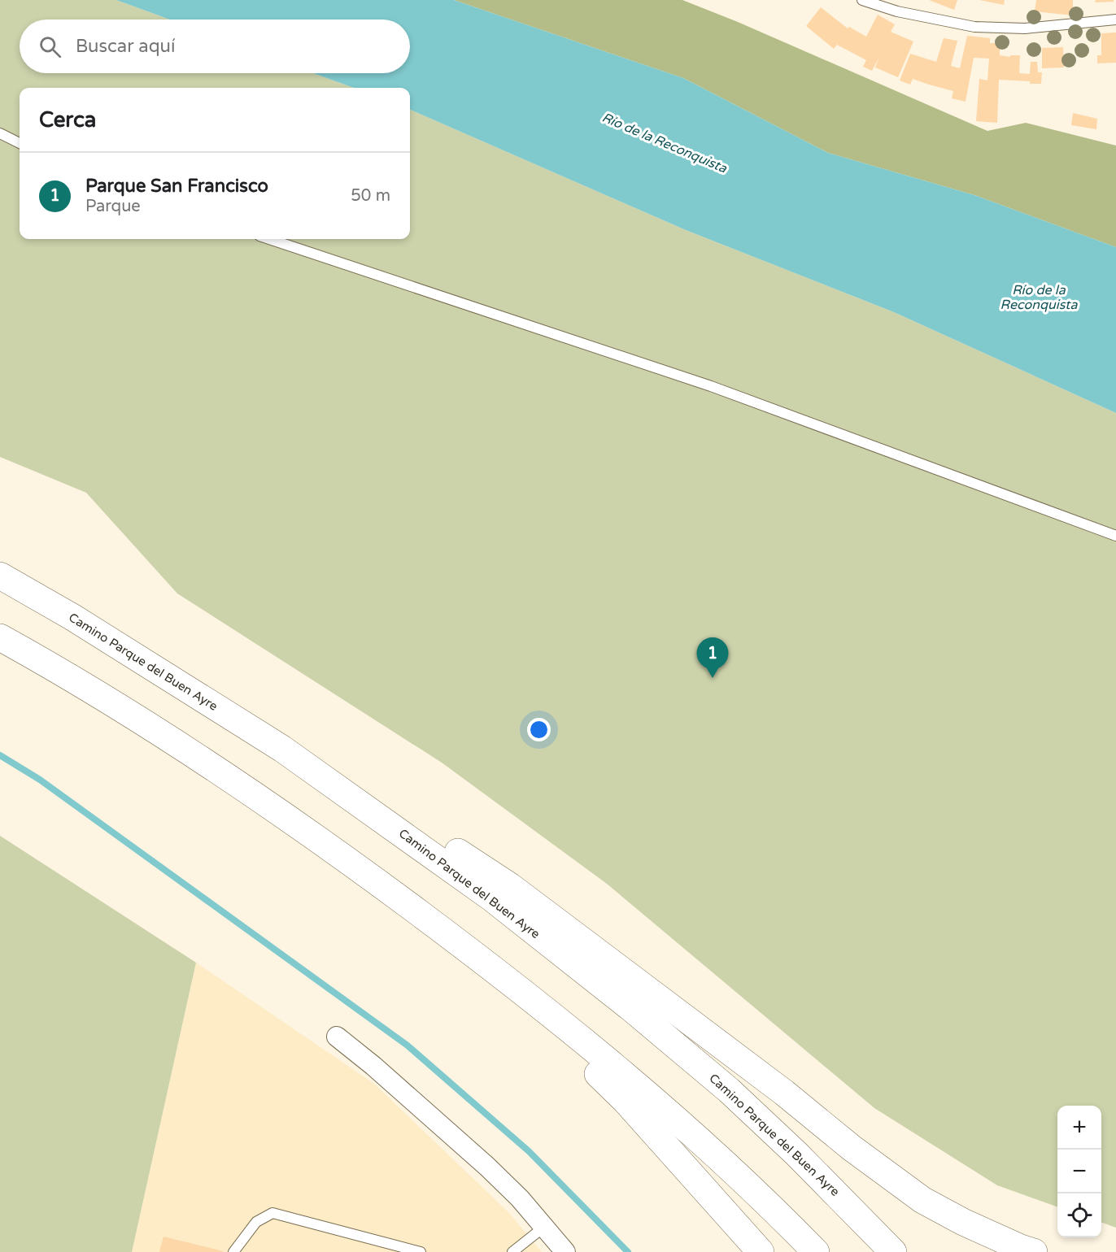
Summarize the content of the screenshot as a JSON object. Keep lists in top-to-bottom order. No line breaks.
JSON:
{"streets":{"highway":["Camino Parque del Buen Ayre"]},"water":["Río de la Reconquista"],"page":{"search":"Buscar aquí","heading":"Cerca","list":[{"mark":"1","name":"Parque San Francisco","note":"Parque","value":"50 m"}],"pins":"1","map_buttons":["+","−"]}}
